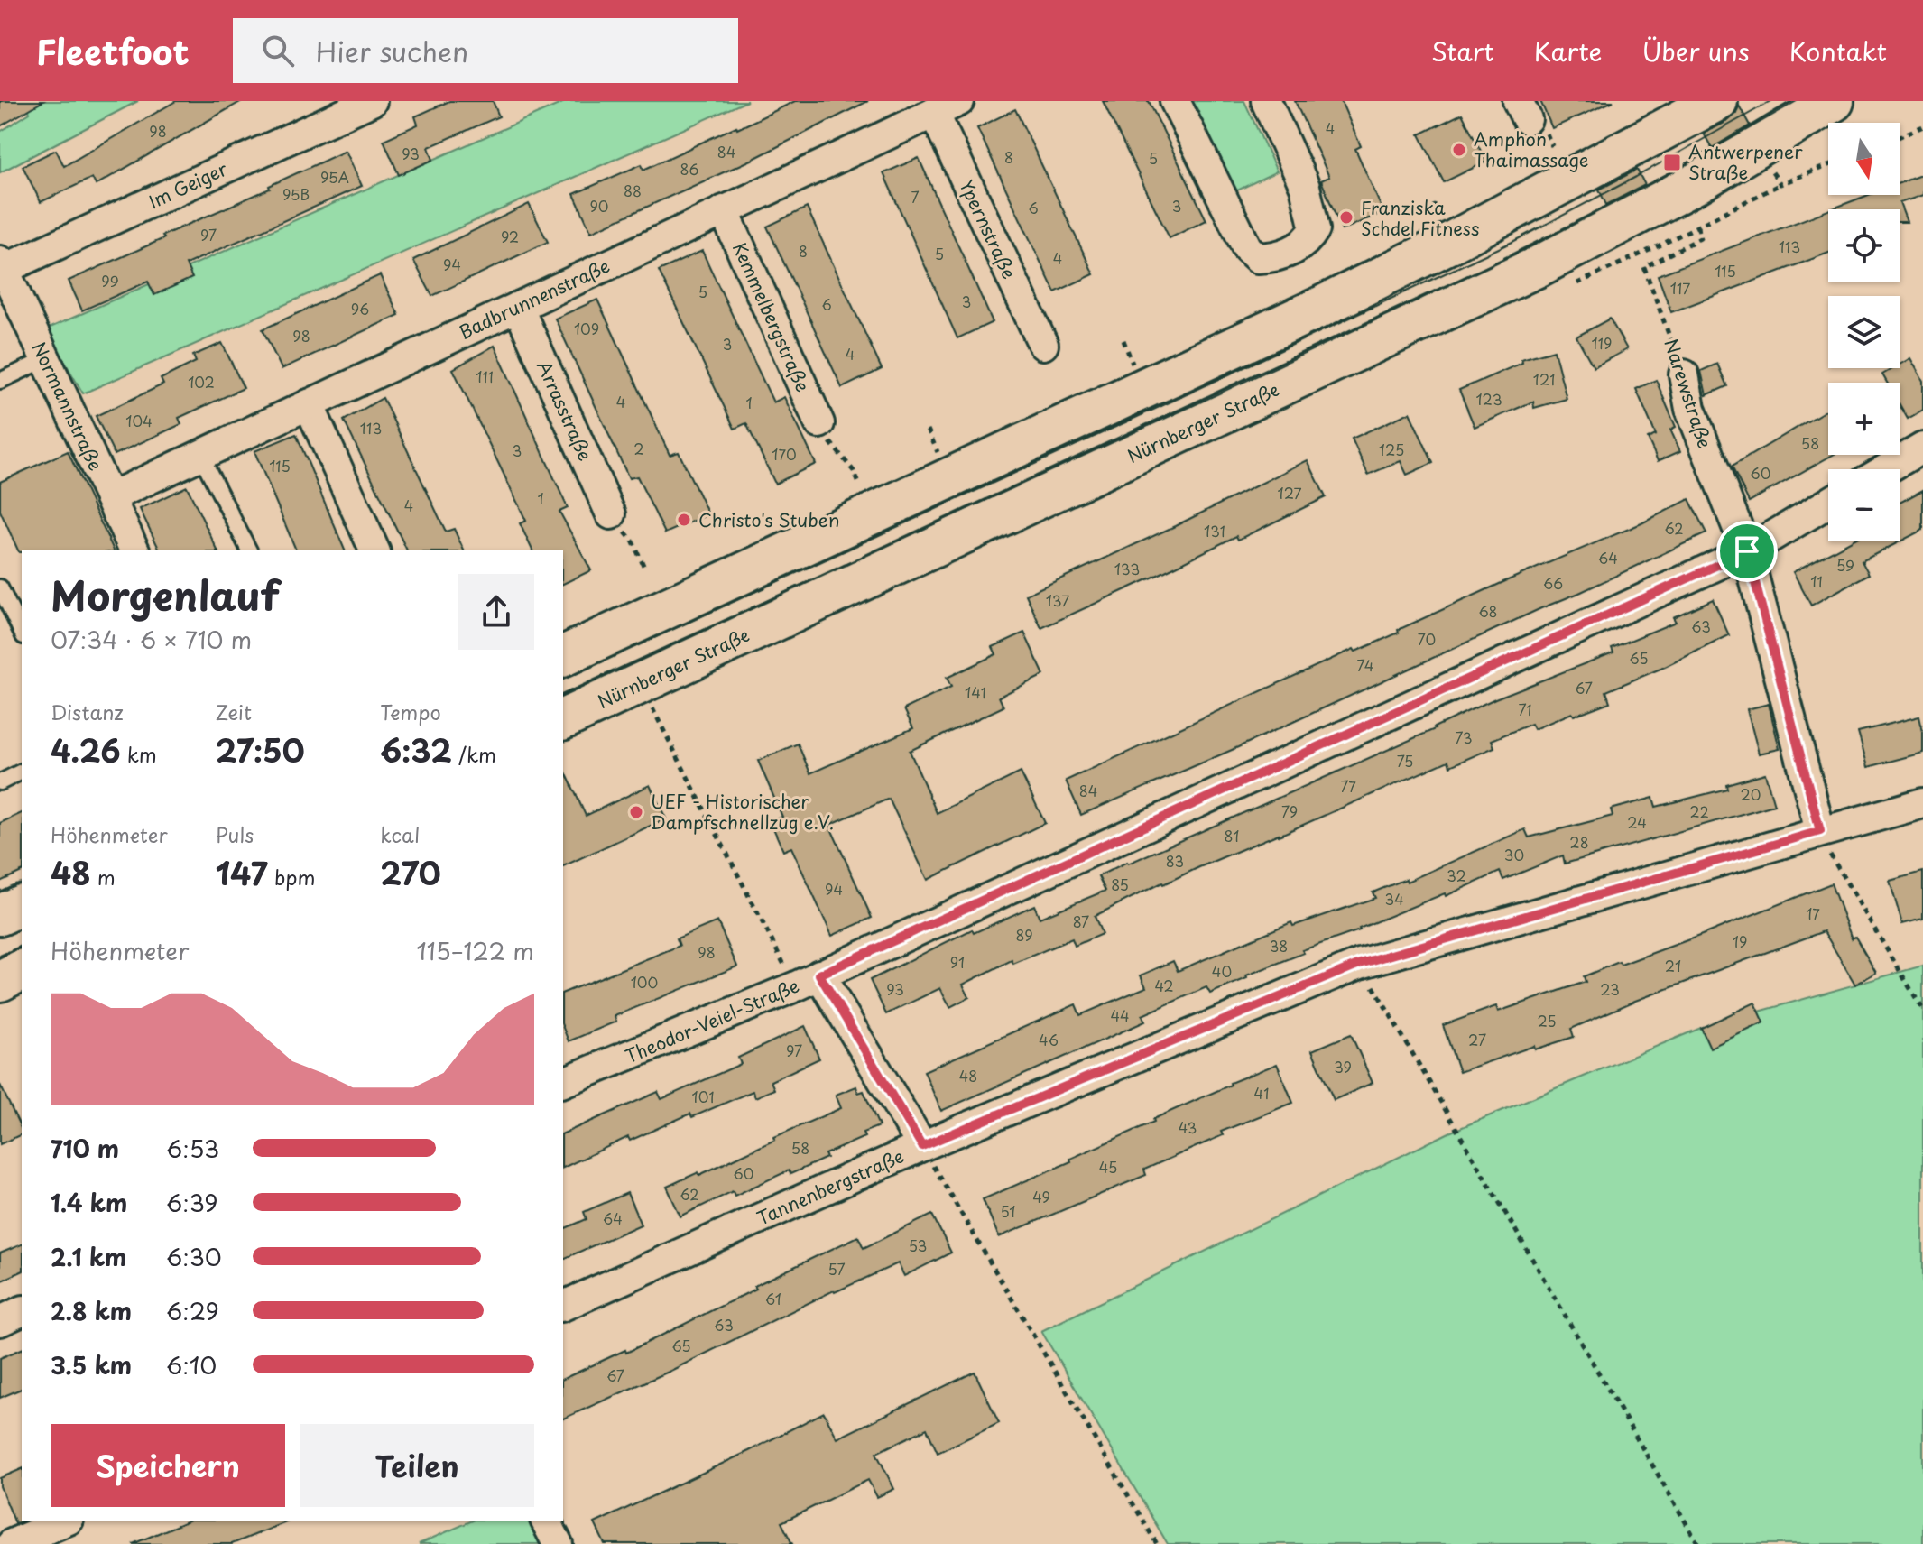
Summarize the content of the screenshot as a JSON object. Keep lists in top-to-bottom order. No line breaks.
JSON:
{"streets":{"main road":["Nürnberger Straße"],"street":["Im Geiger","Ypernstraße","Badbrunnenstraße","Kemmelbergstraße","Narewstraße","Normannstraße","Arrasstraße","Theodor-Veiel-Straße","Tannenbergstraße"]},"crossings":[["Im Geiger","Normannstraße"],["Ypernstraße","Badbrunnenstraße"],["Badbrunnenstraße","Kemmelbergstraße"],["Badbrunnenstraße","Normannstraße"],["Badbrunnenstraße","Arrasstraße"],["Narewstraße","Theodor-Veiel-Straße"],["Narewstraße","Tannenbergstraße"]],"places":{"other":["Amphon Thaimassage","Franziska Schdel Fitness","Christo's Stuben","UEF - Historischer Dampfschnellzug e.V."],"transit":["Antwerpener Straße"]},"house_numbers":["4","98","84","93","8","5","86","95A","88","95B","7","90","3","6","97","92","113","8","5","4","94","115","99","117","5","3","6","96","109","98","119","3","4","111","121","102","123","4","1","104","113","58","2","125","3","170","115","60","127","1","4","62","131","64","59","133","11","66","137","68","63","70","65","74","67","141","71","73","75","77","84","20","79","22","24","81","28","30","83","32","85","94","34","17","87","89","19","38","98","91","21","40","100","42","93","23","44","25","46","27","97","39","48","41","101","43","58","45","60","62","49","51","64","53","57","61","63","65","67"],"north":"bottom","page":{"header":"Fleetfoot","search":"Hier suchen","nav":["Start","Karte","Über uns","Kontakt"],"map_buttons":["+","−"],"heading":["Morgenlauf","07:34 · 6 × 710 m"],"stats":[["Distanz","4.26 km"],["Zeit","27:50"],["Tempo","6:32 /km"],["Höhenmeter","48 m"],["Puls","147 bpm"],["kcal","270"]],"chart":["Höhenmeter","115–122 m"],"list":[{"name":"710 m","note":"6:53"},{"name":"1.4 km","note":"6:39"},{"name":"2.1 km","note":"6:30"},{"name":"2.8 km","note":"6:29"},{"name":"3.5 km","note":"6:10"}],"buttons":["Speichern","Teilen"]}}
